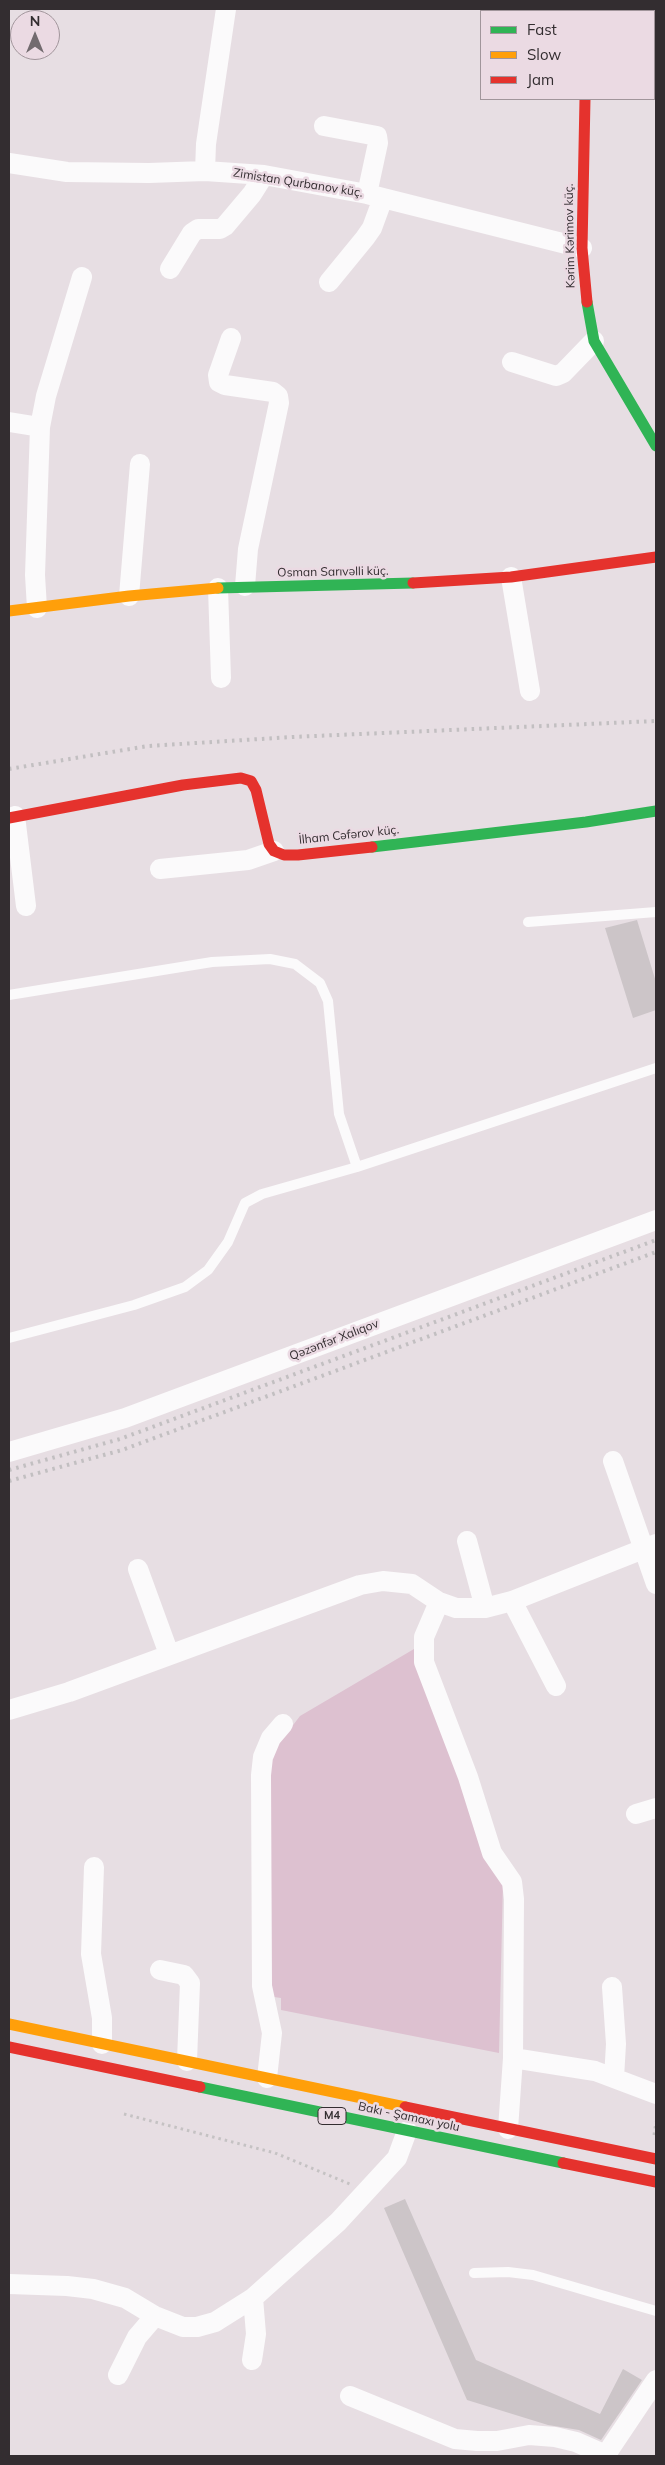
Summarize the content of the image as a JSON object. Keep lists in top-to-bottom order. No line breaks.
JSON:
{"streets":{"main road":["Kərim Kərimov küç.","Osman Sarıvəlli küç.","İlham Cəfərov küç.","M4","Bakı - Şamaxı yolu"],"street":["Zimistan Qurbanov küç.","Qəzənfər Xalıqov"]},"crossings":[["Zimistan Qurbanov küç.","Kərim Kərimov küç."]],"legend":["Fast","Slow","Jam"],"north":"top"}
